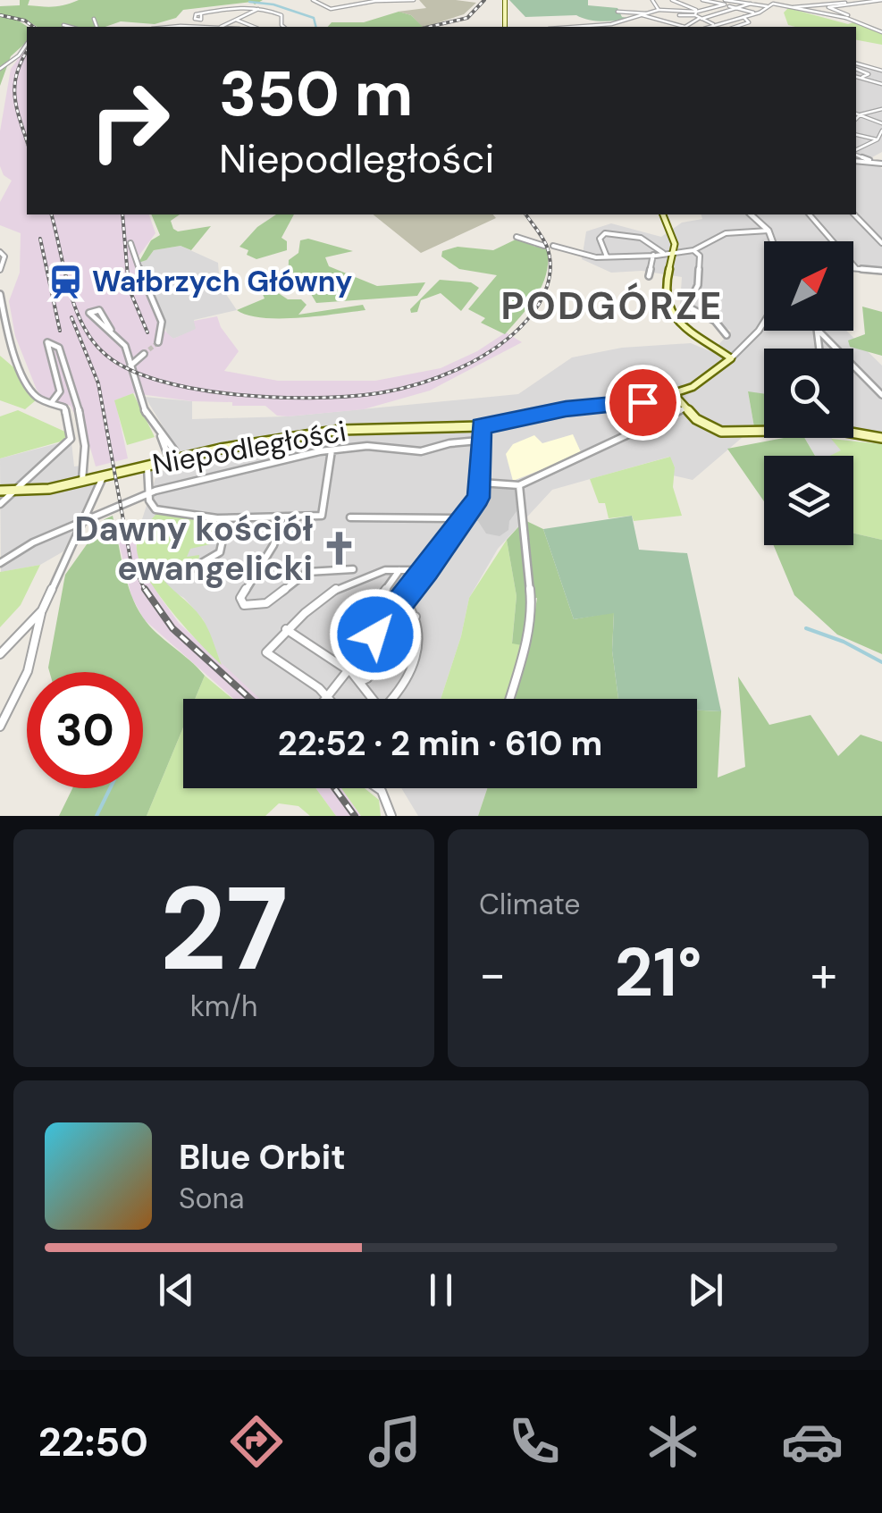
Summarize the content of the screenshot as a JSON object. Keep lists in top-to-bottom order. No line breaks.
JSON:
{"streets":{"main road":["Niepodległości"]},"districts":["PODGÓRZE"],"places":{"station":["Wałbrzych Główny"],"church":["Dawny kościół ewangelicki"]},"north":"top right","page":{"turn":["350 m","Niepodległości"],"limit":"30","trip":"22:52 · 2 min · 610 m","tile":[["27","km/h"],"Climate"],"heat":["−","21°","+"],"song":["Blue Orbit","Sona"],"tabs":"22:50"}}
